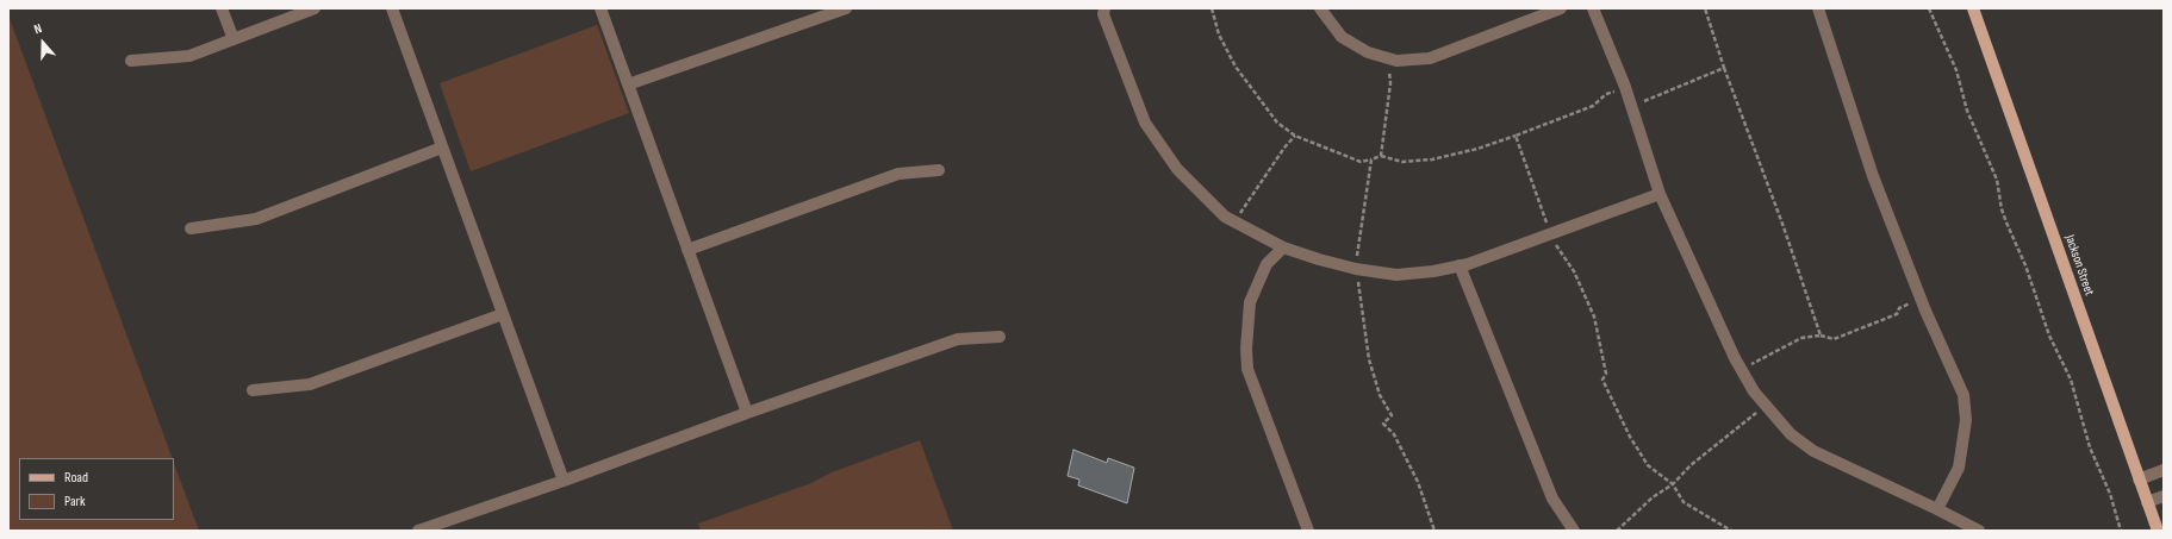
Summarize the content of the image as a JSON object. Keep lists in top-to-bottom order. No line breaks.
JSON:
{"streets":{"main road":["Jackson Street"]},"legend":["Road","Park"],"north":"top"}
